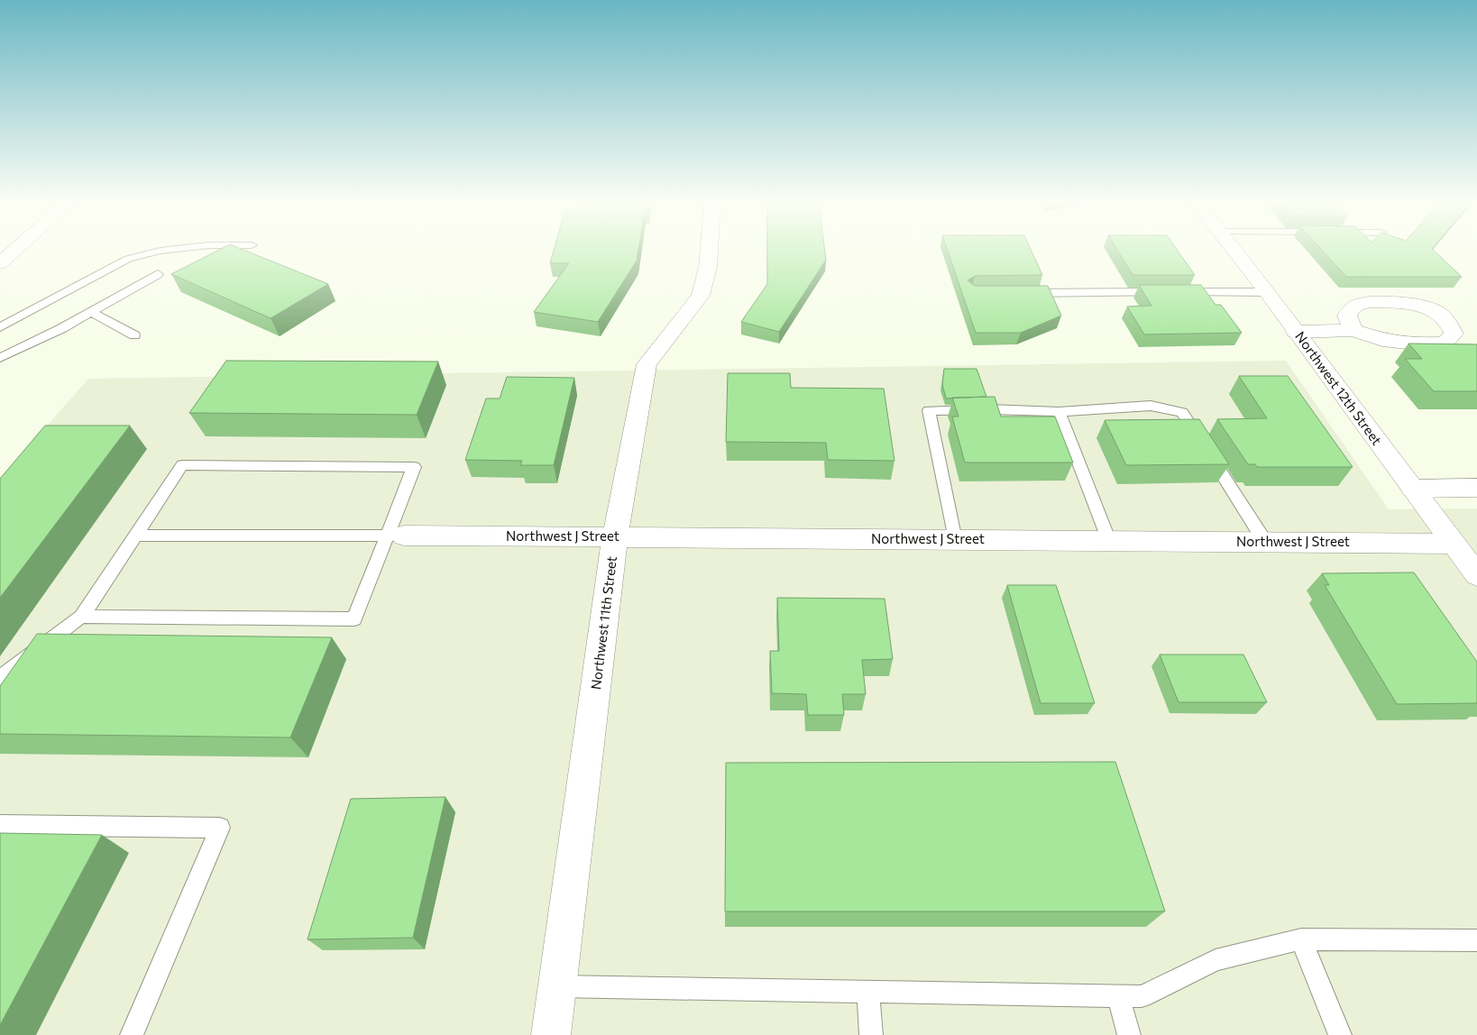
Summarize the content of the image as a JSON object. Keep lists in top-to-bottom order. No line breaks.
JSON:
{"streets":{"street":["Northwest 12th Street","Northwest J Street","Northwest 11th Street"]},"crossings":[["Northwest 12th Street","Northwest J Street"],["Northwest J Street","Northwest 11th Street"]]}
